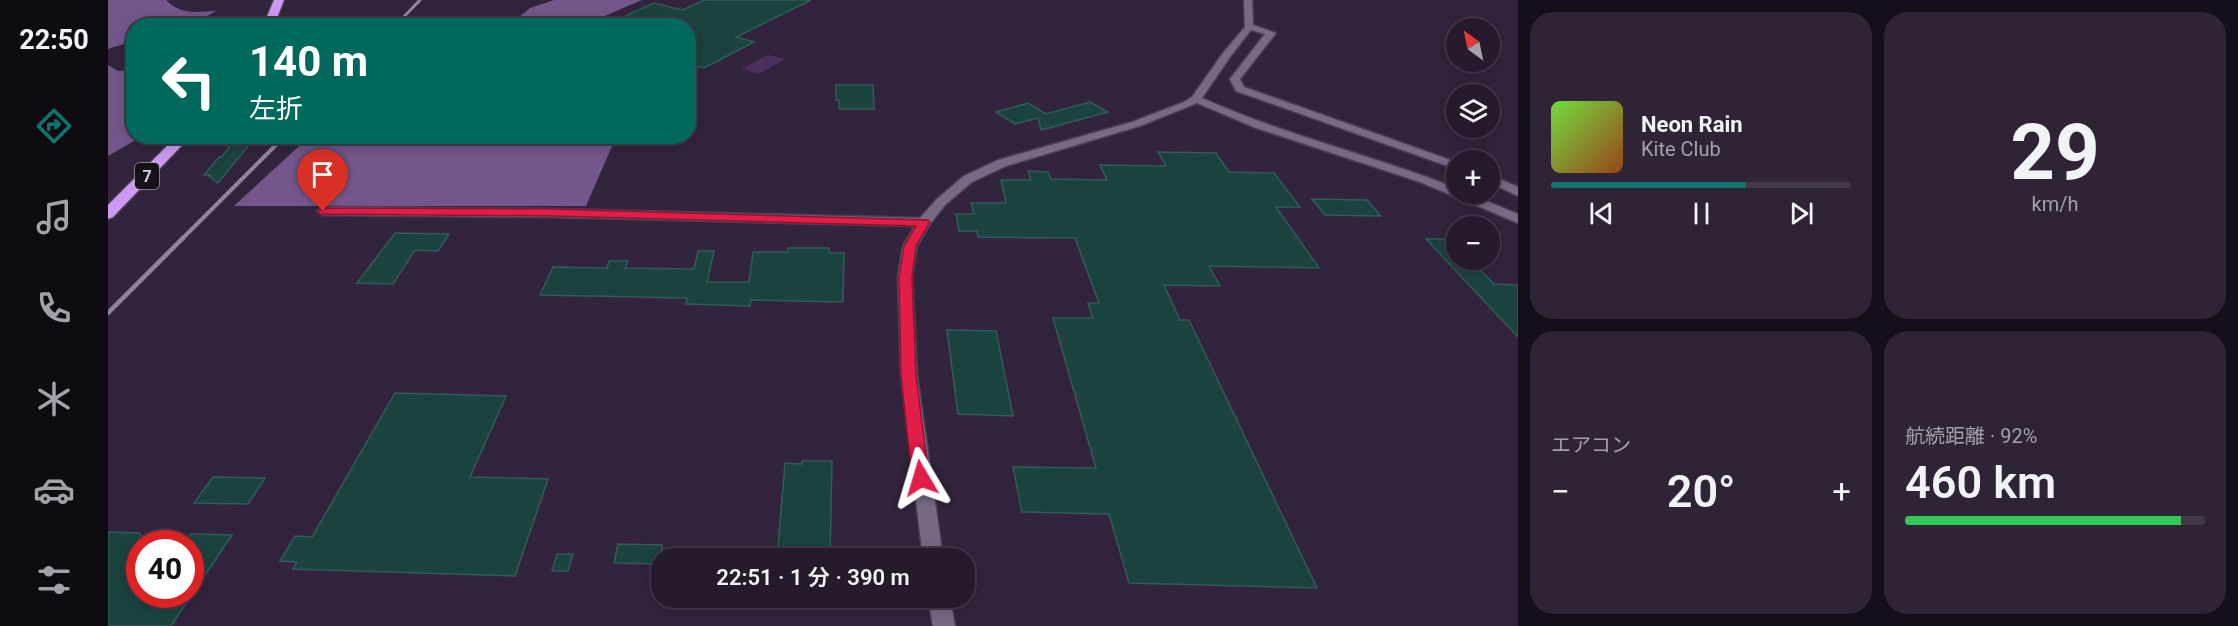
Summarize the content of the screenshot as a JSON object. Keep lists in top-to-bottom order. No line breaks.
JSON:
{"streets":{"highway":["7"]},"north":"top left","page":{"tabs":"22:50","tile":[["29","km/h"],"エアコン",["航続距離 · 92%","460 km"]],"map_buttons":["+","−"],"turn":["140 m","左折"],"song":["Neon Rain","Kite Club"],"heat":["−","20°","+"],"limit":"40","trip":"22:51 · 1 分 · 390 m"}}
